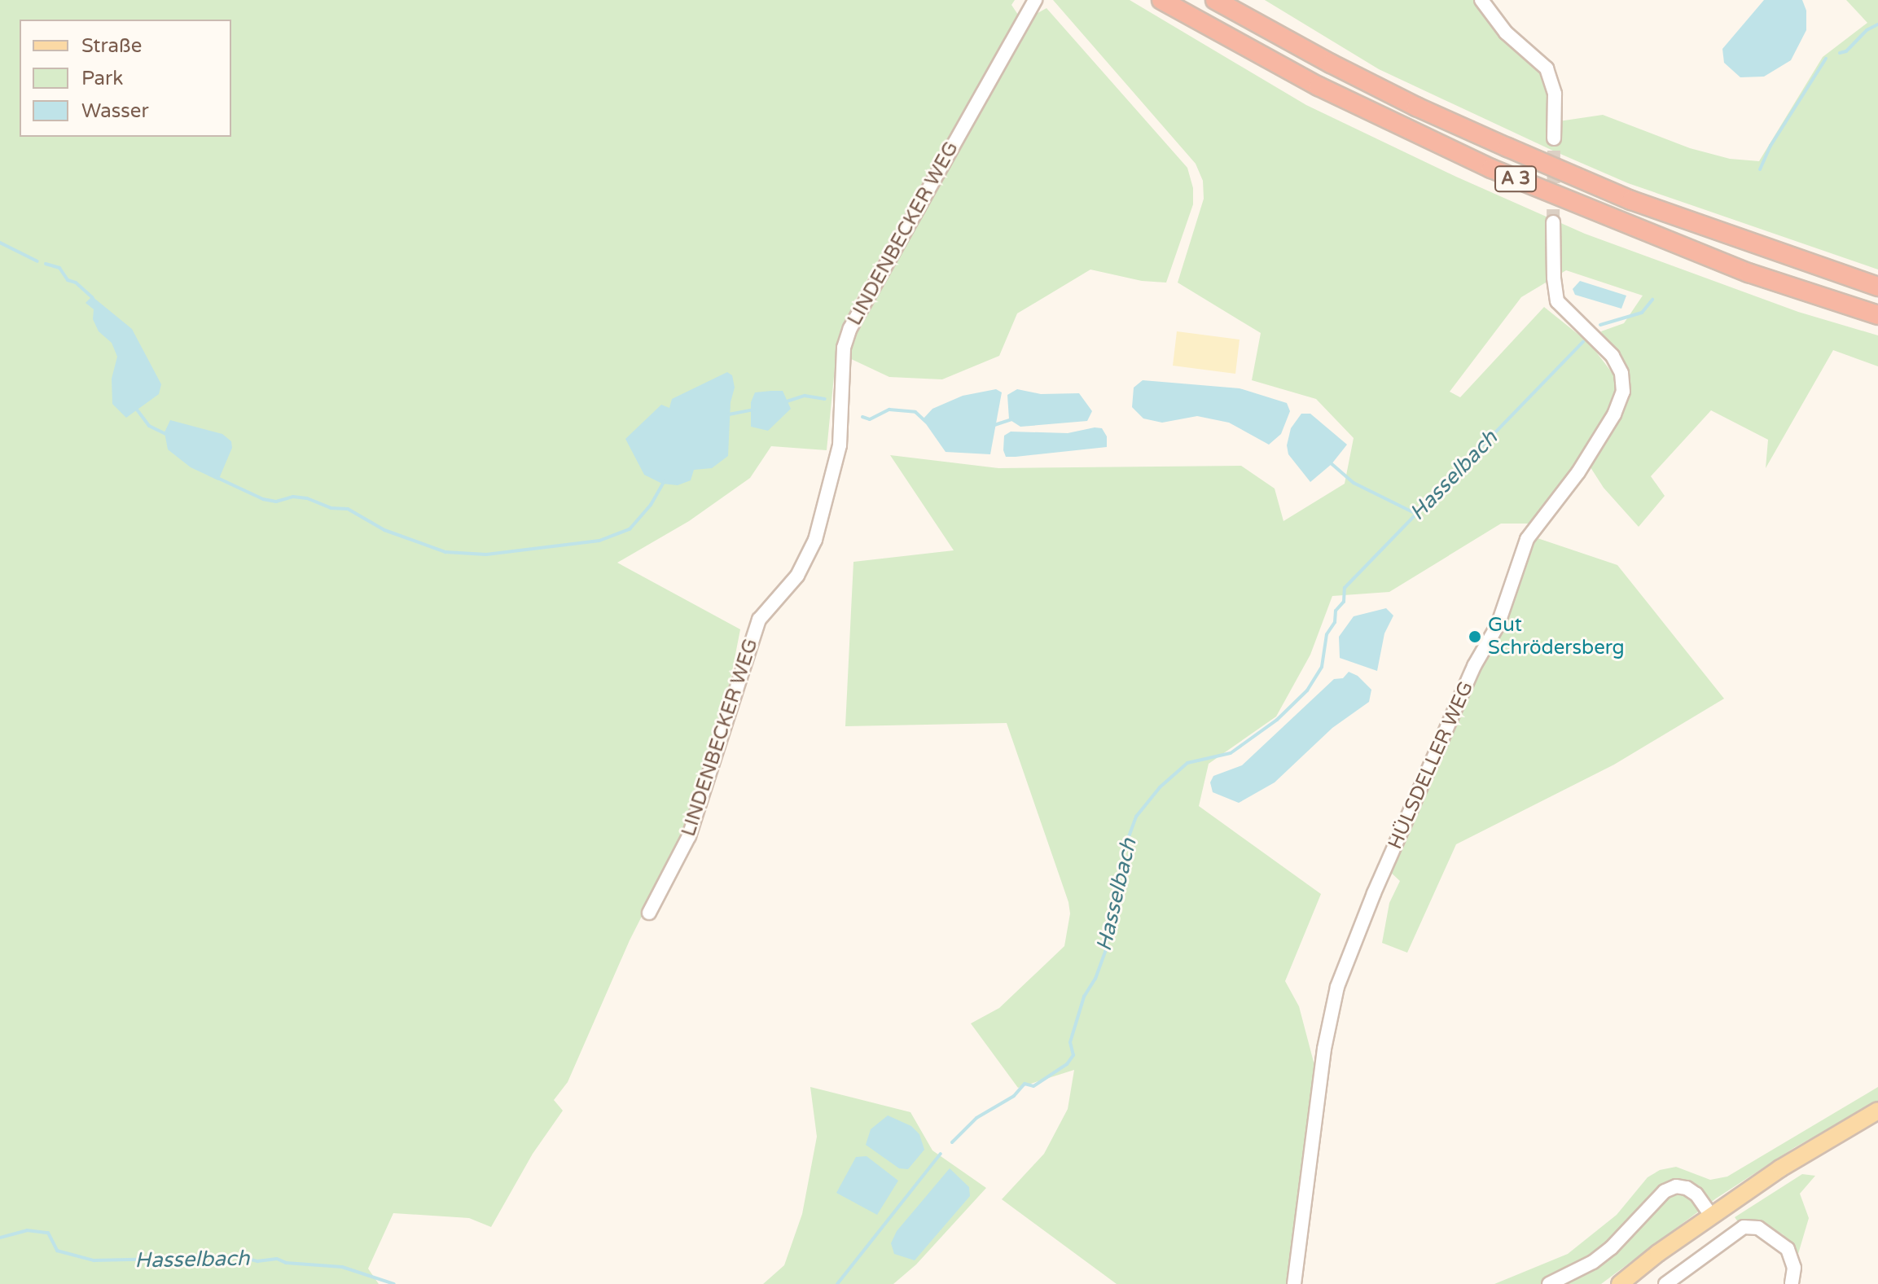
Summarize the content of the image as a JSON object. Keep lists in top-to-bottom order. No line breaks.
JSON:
{"streets":{"highway":["A 3"],"street":["LINDENBECKER WEG","HÜLSDELLER WEG"]},"water":["Hasselbach"],"places":["Gut Schrödersberg"],"legend":["Straße","Park","Wasser"]}
